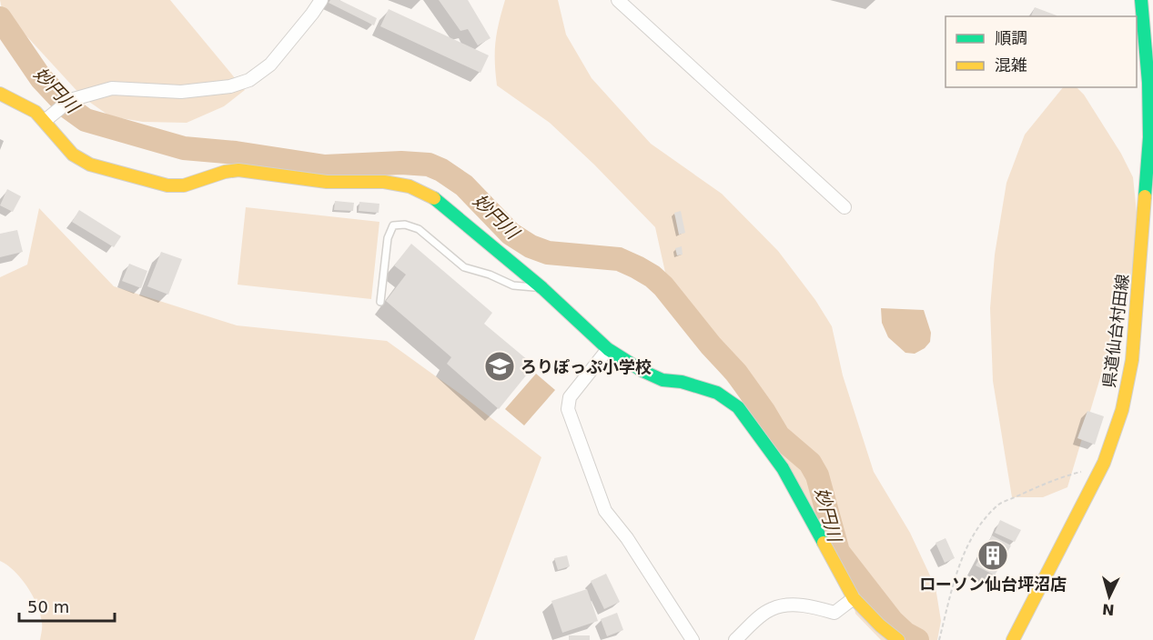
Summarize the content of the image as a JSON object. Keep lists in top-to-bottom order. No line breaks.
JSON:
{"streets":{"street":["県道仙台村田線"]},"water":["妙円川"],"places":{"school or university":["ろりぽっぷ小学校"],"building":["ローソン仙台坪沼店"]},"legend":["順調","混雑"],"scale_bar":"50 m","north":"bottom"}
